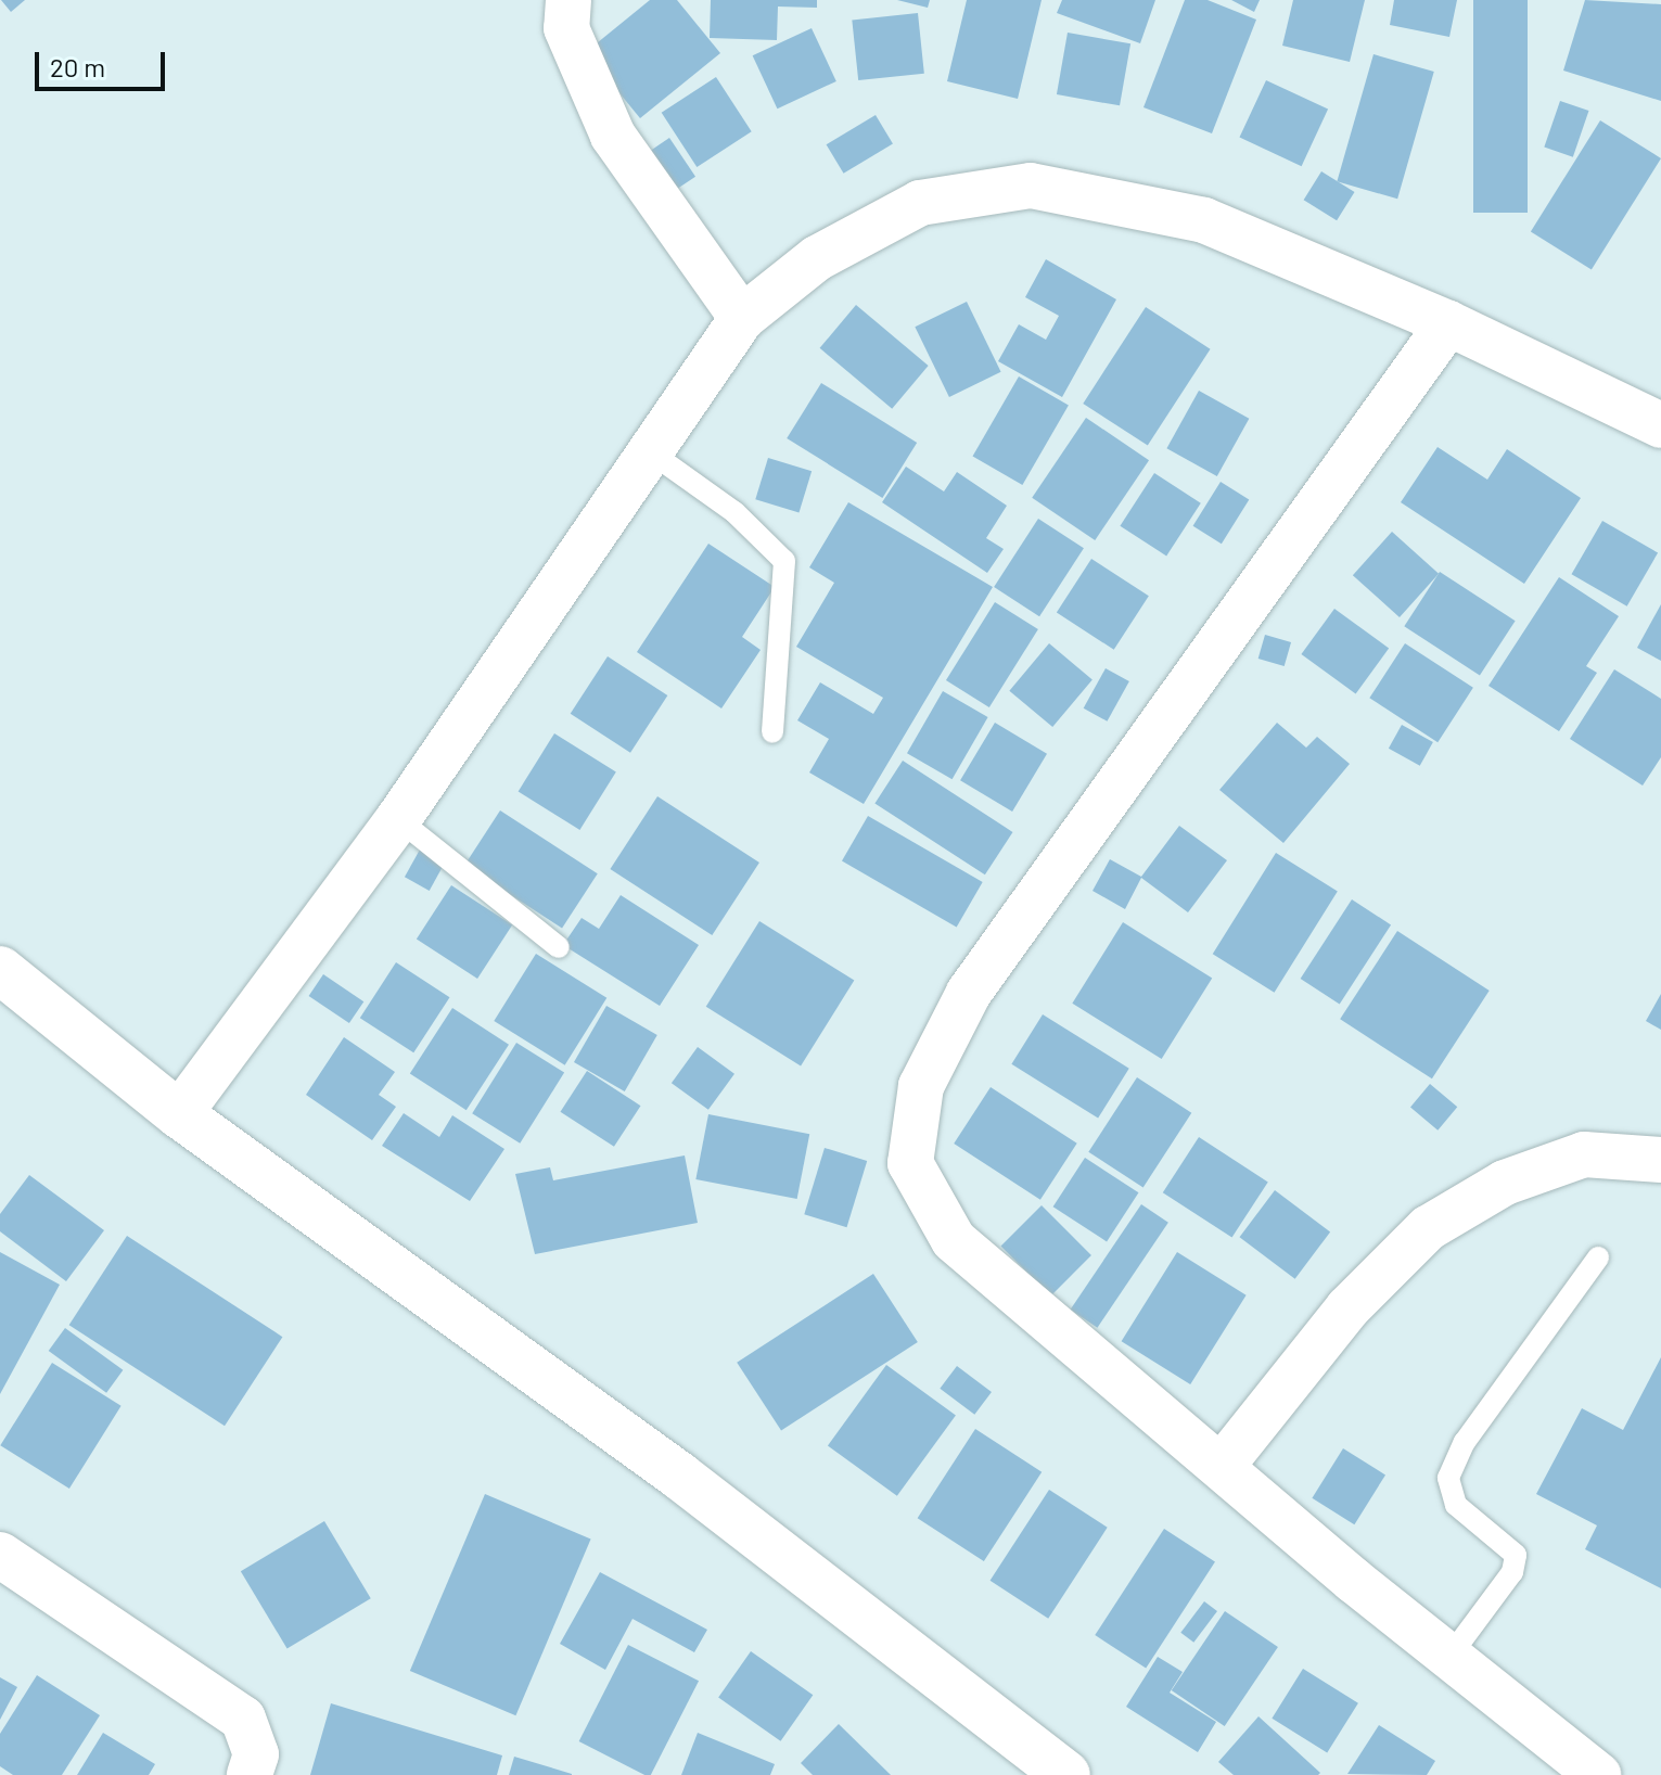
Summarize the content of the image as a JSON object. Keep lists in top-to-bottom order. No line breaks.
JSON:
{"scale_bar":"20 m"}
